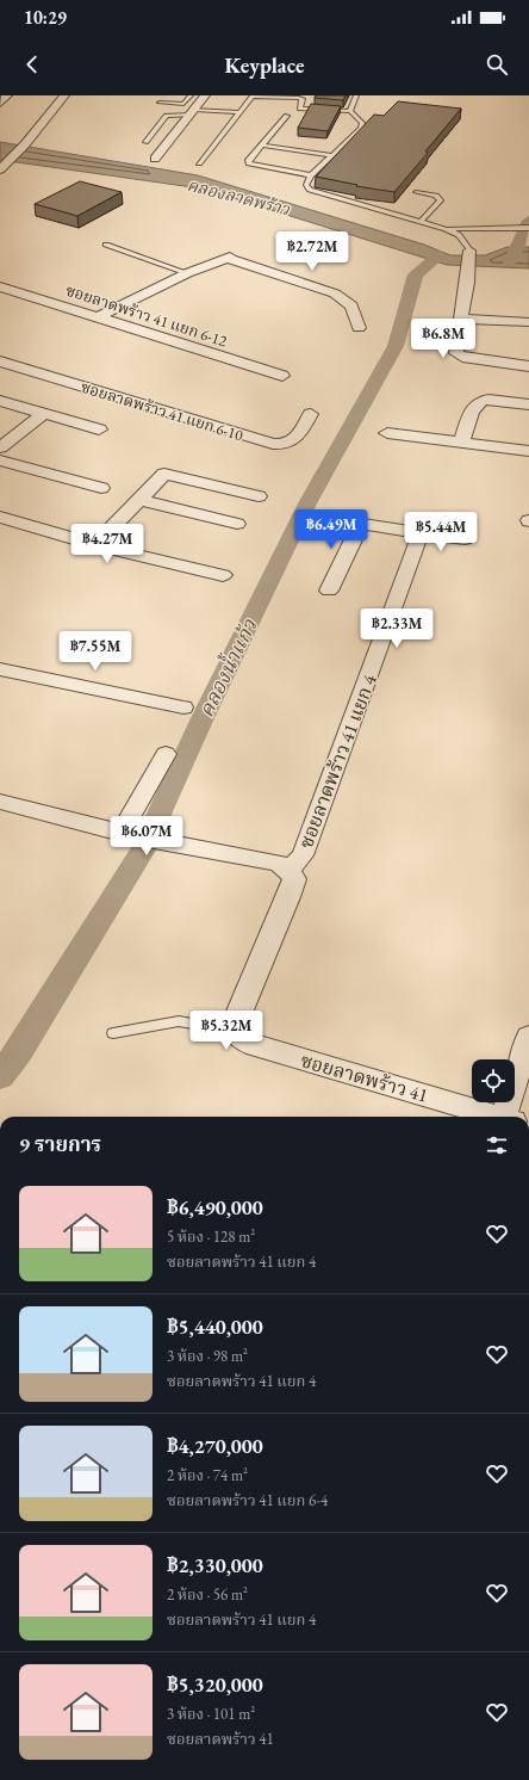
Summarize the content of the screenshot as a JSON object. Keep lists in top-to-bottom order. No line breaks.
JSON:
{"streets":{"street":["ซอยลาดพร้าว 41 แยก 6-12","ซอยลาดพร้าว 41 แยก 6-10","ซอยลาดพร้าว 41 แยก 4","ซอยลาดพร้าว 41"]},"water":["คลองลาดพร้าว","คลองน้ำแก้ว"],"page":{"status":"10:29","header":"Keyplace","price":["฿2.72M","฿6.8M","฿6.49M","฿5.44M","฿4.27M","฿2.33M","฿7.55M","฿6.07M","฿5.32M"],"heading":"9 รายการ","list":[{"name":"฿6,490,000","note":"5 ห้อง · 128 m² · ซอยลาดพร้าว 41 แยก 4"},{"name":"฿5,440,000","note":"3 ห้อง · 98 m² · ซอยลาดพร้าว 41 แยก 4"},{"name":"฿4,270,000","note":"2 ห้อง · 74 m² · ซอยลาดพร้าว 41 แยก 6-4"},{"name":"฿2,330,000","note":"2 ห้อง · 56 m² · ซอยลาดพร้าว 41 แยก 4"},{"name":"฿5,320,000","note":"3 ห้อง · 101 m² · ซอยลาดพร้าว 41"}]}}
